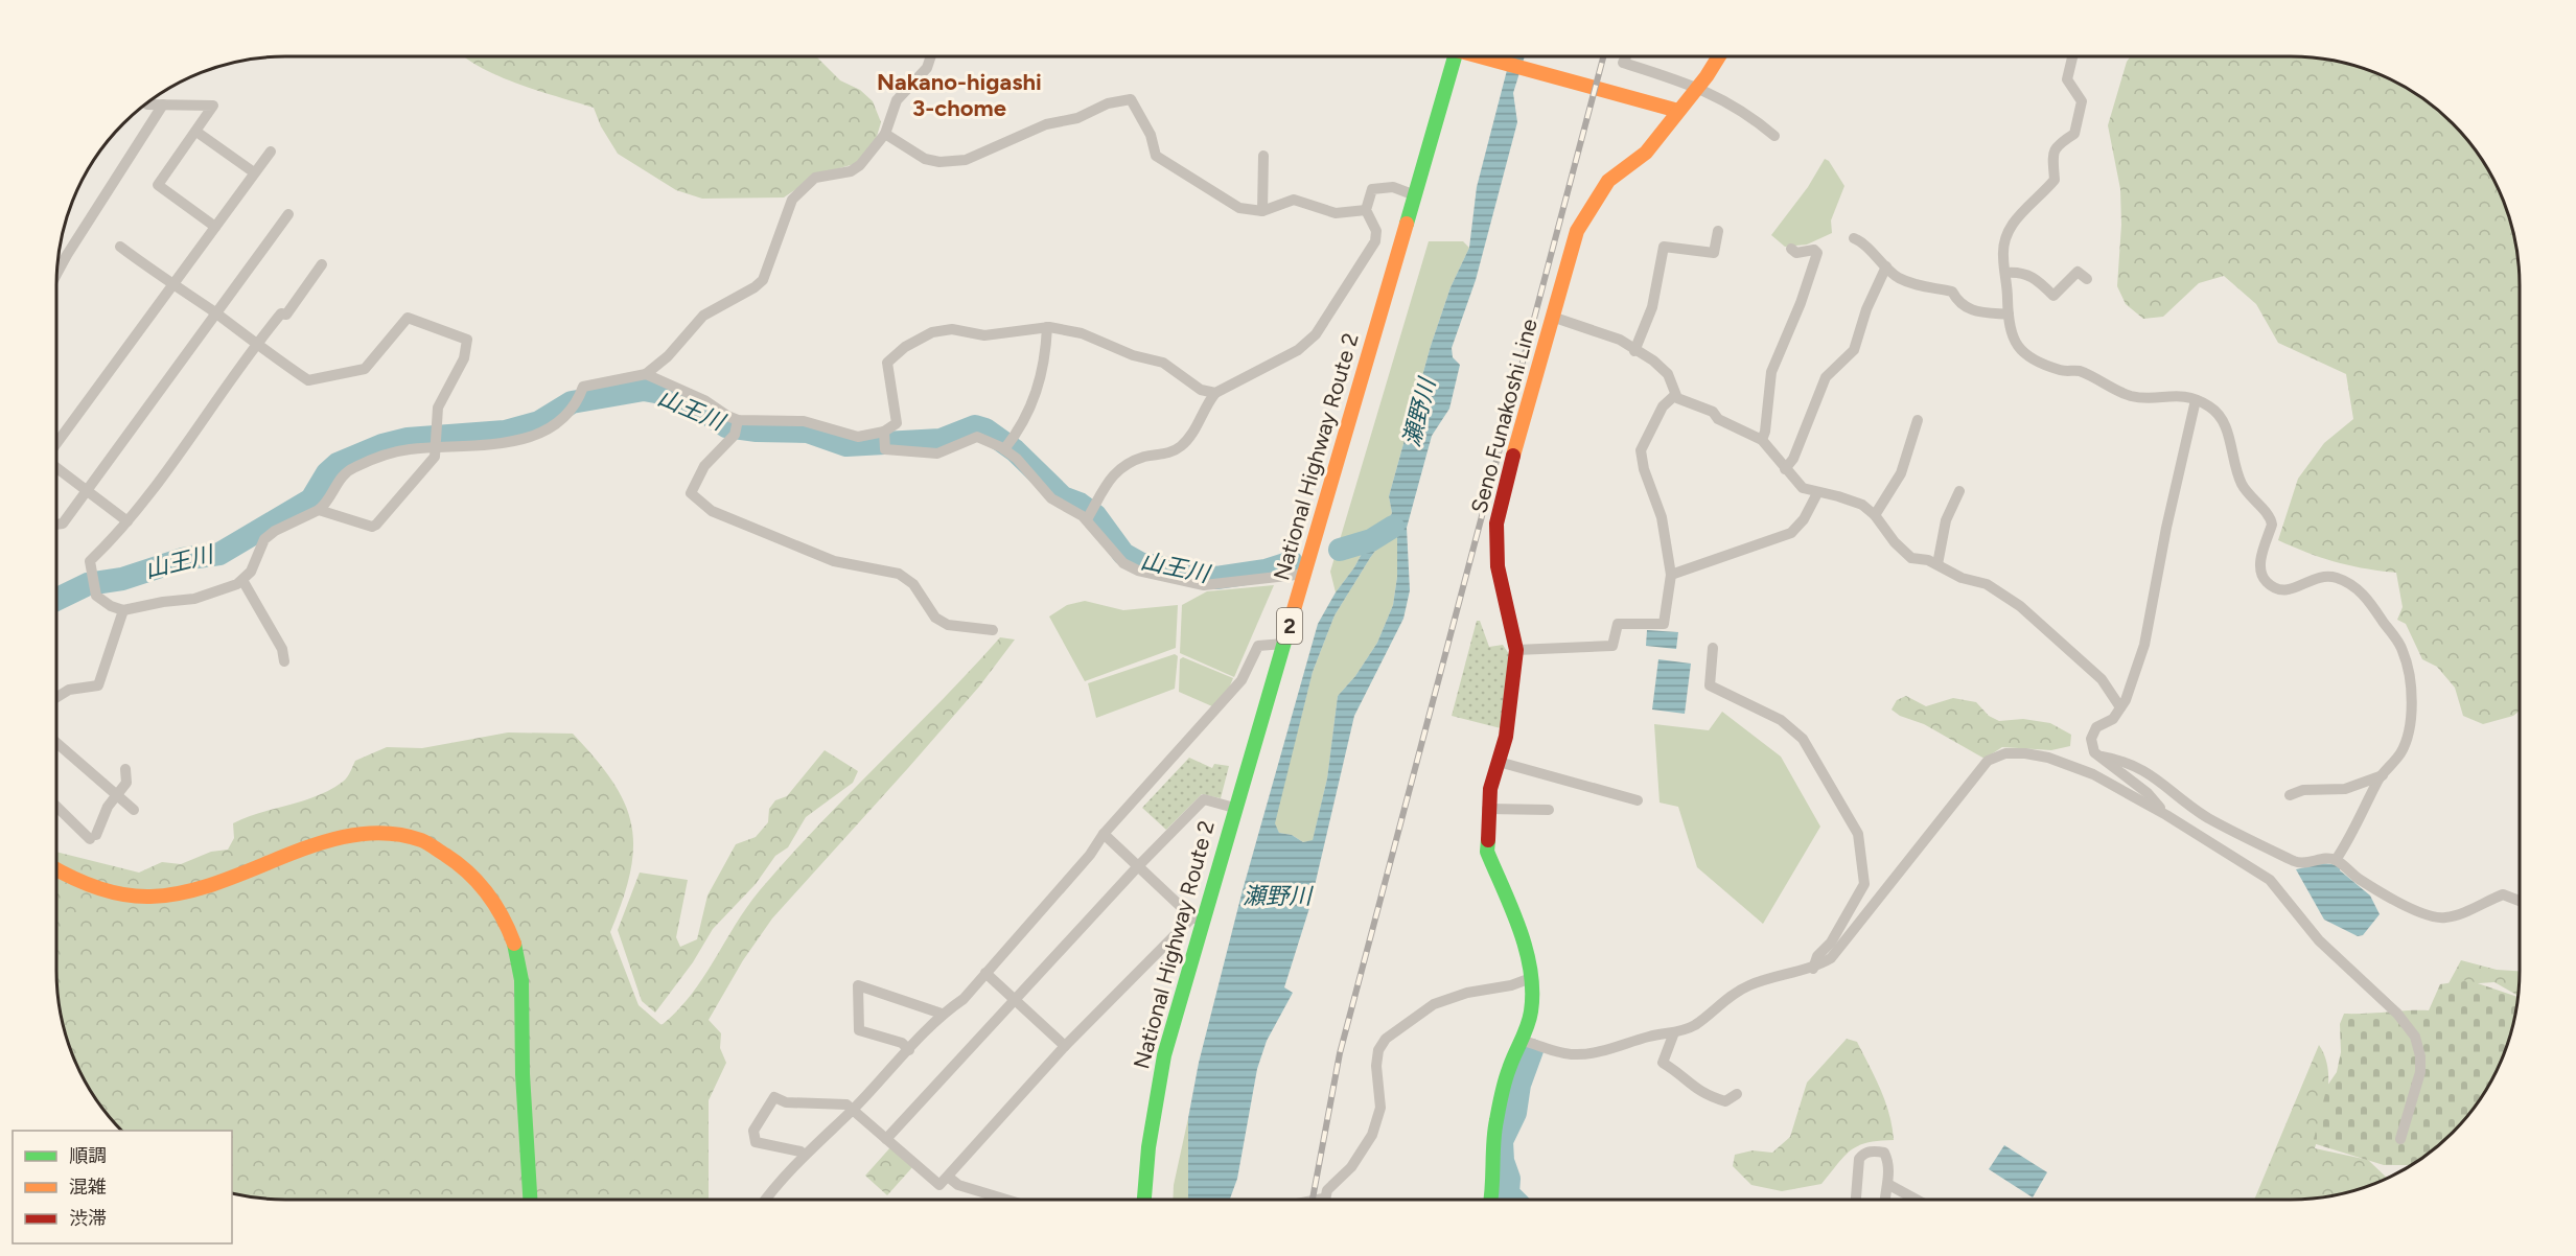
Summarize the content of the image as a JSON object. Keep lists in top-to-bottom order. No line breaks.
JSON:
{"streets":{"main road":["Seno Funakoshi Line","National Highway Route 2","2"]},"districts":["Nakano-higashi 3-chome"],"water":["山王川","瀬野川"],"legend":["順調","混雑","渋滞"]}
